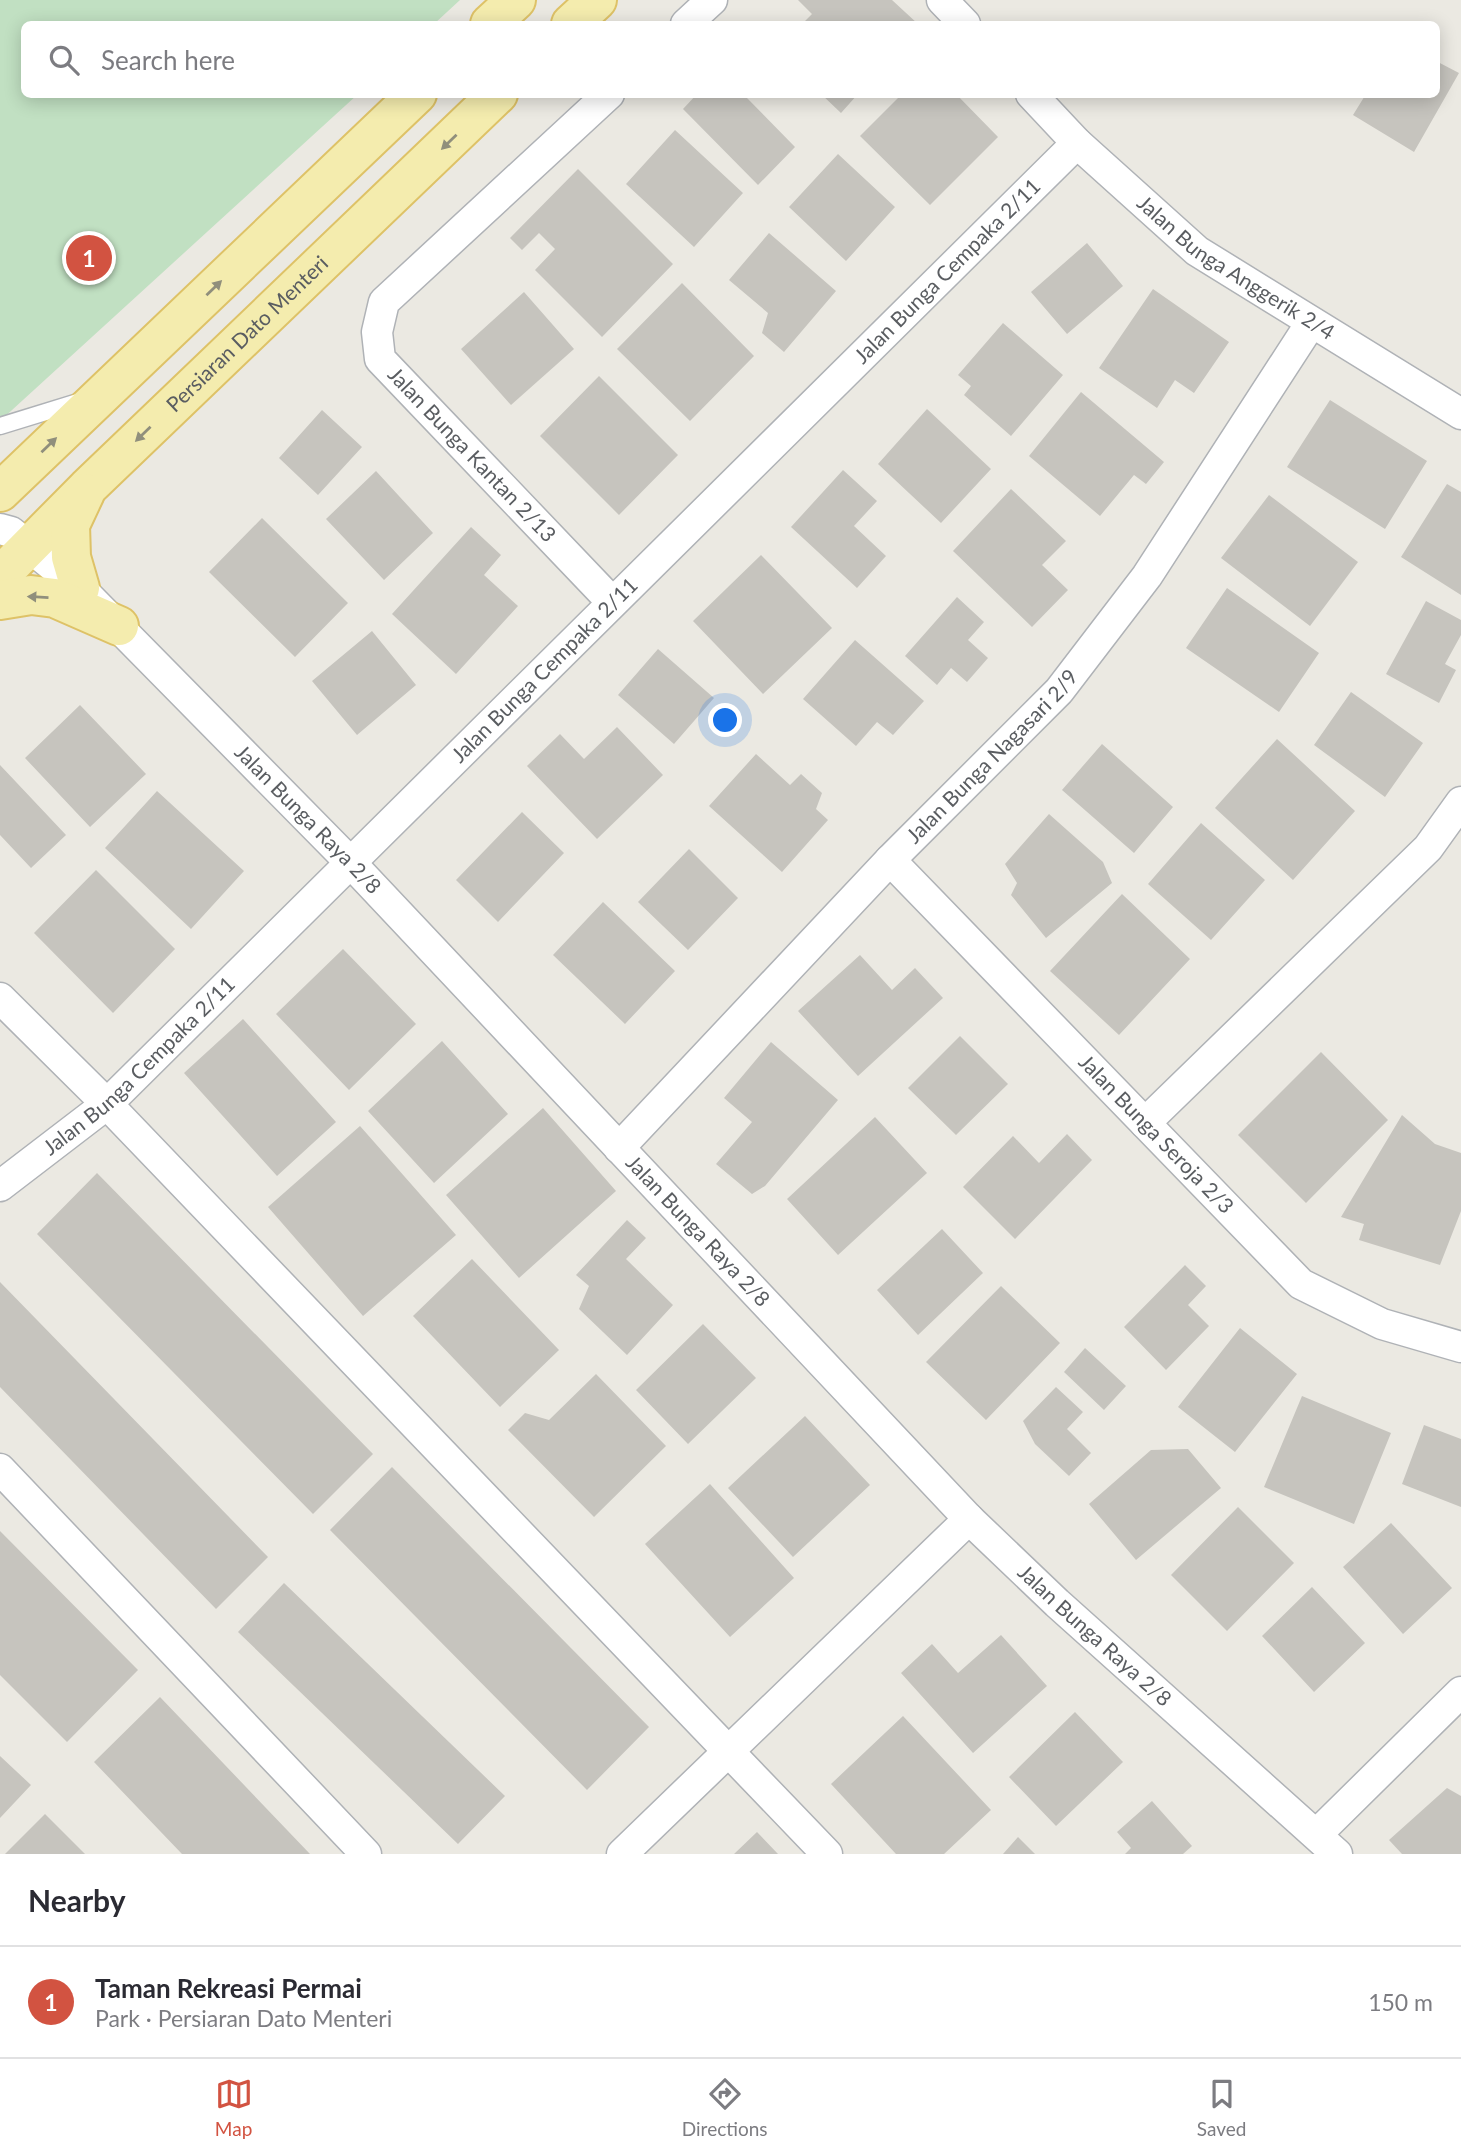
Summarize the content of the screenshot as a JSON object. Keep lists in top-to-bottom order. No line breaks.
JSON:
{"streets":{"main road":["Persiaran Dato Menteri"],"street":["Jalan Bunga Anggerik 2/4","Jalan Bunga Cempaka 2/11","Jalan Bunga Kantan 2/13","Jalan Bunga Nagasari 2/9","Jalan Bunga Raya 2/8","Jalan Bunga Seroja 2/3"]},"crossings":[["Jalan Bunga Anggerik 2/4","Jalan Bunga Cempaka 2/11"],["Jalan Bunga Anggerik 2/4","Jalan Bunga Nagasari 2/9"],["Jalan Bunga Cempaka 2/11","Jalan Bunga Kantan 2/13"],["Jalan Bunga Cempaka 2/11","Jalan Bunga Raya 2/8"],["Persiaran Dato Menteri","Jalan Bunga Raya 2/8"],["Jalan Bunga Nagasari 2/9","Jalan Bunga Raya 2/8"],["Jalan Bunga Nagasari 2/9","Jalan Bunga Seroja 2/3"]],"page":{"search":"Search here","pins":"1","heading":"Nearby","list":[{"mark":"1","name":"Taman Rekreasi Permai","note":"Park · Persiaran Dato Menteri","value":"150 m"}],"nav":["Map","Directions","Saved"]}}
